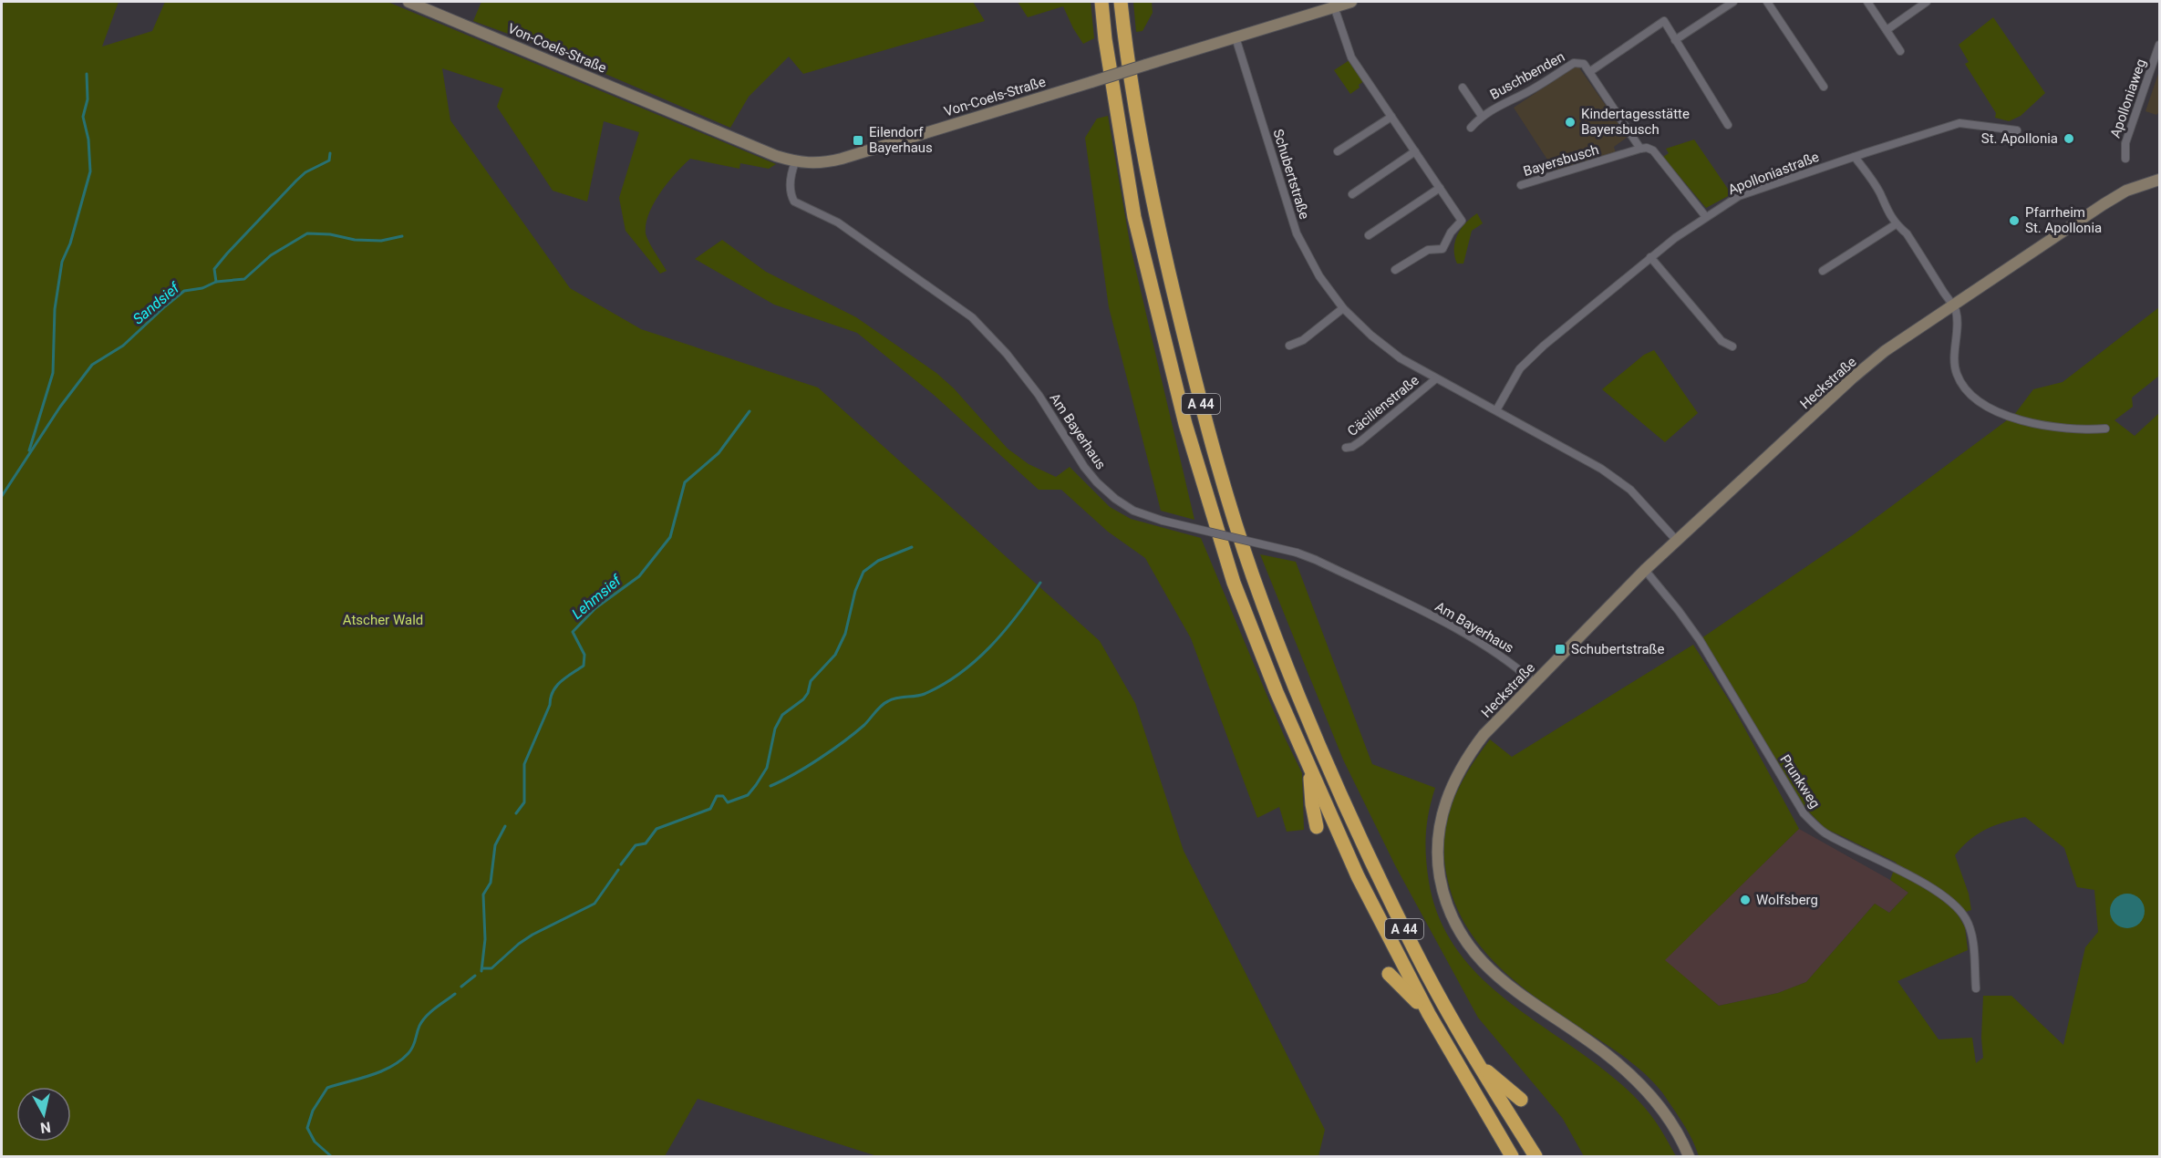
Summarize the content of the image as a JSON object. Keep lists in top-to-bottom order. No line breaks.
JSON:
{"streets":{"highway":["A 44"],"main road":["Von-Coels-Straße","Heckstraße"],"street":["Buschbenden","Apolloniaweg","Bayersbusch","Apolloniastraße","Schubertstraße","Cäcilienstraße","Am Bayerhaus","Prunkweg"]},"crossings":[["Von-Coels-Straße","Schubertstraße"],["Von-Coels-Straße","Am Bayerhaus"],["Apolloniastraße","Schubertstraße"],["Schubertstraße","Heckstraße"],["Schubertstraße","Cäcilienstraße"],["Heckstraße","Am Bayerhaus"],["Heckstraße","Prunkweg"]],"water":["Sandsief","Lehmsief"],"parks":["Atscher Wald"],"places":{"other":["Kindertagesstätte Bayersbusch","St. Apollonia","Pfarrheim St. Apollonia","Wolfsberg"],"transit":["Eilendorf Bayerhaus","Schubertstraße"]},"north":"bottom"}
